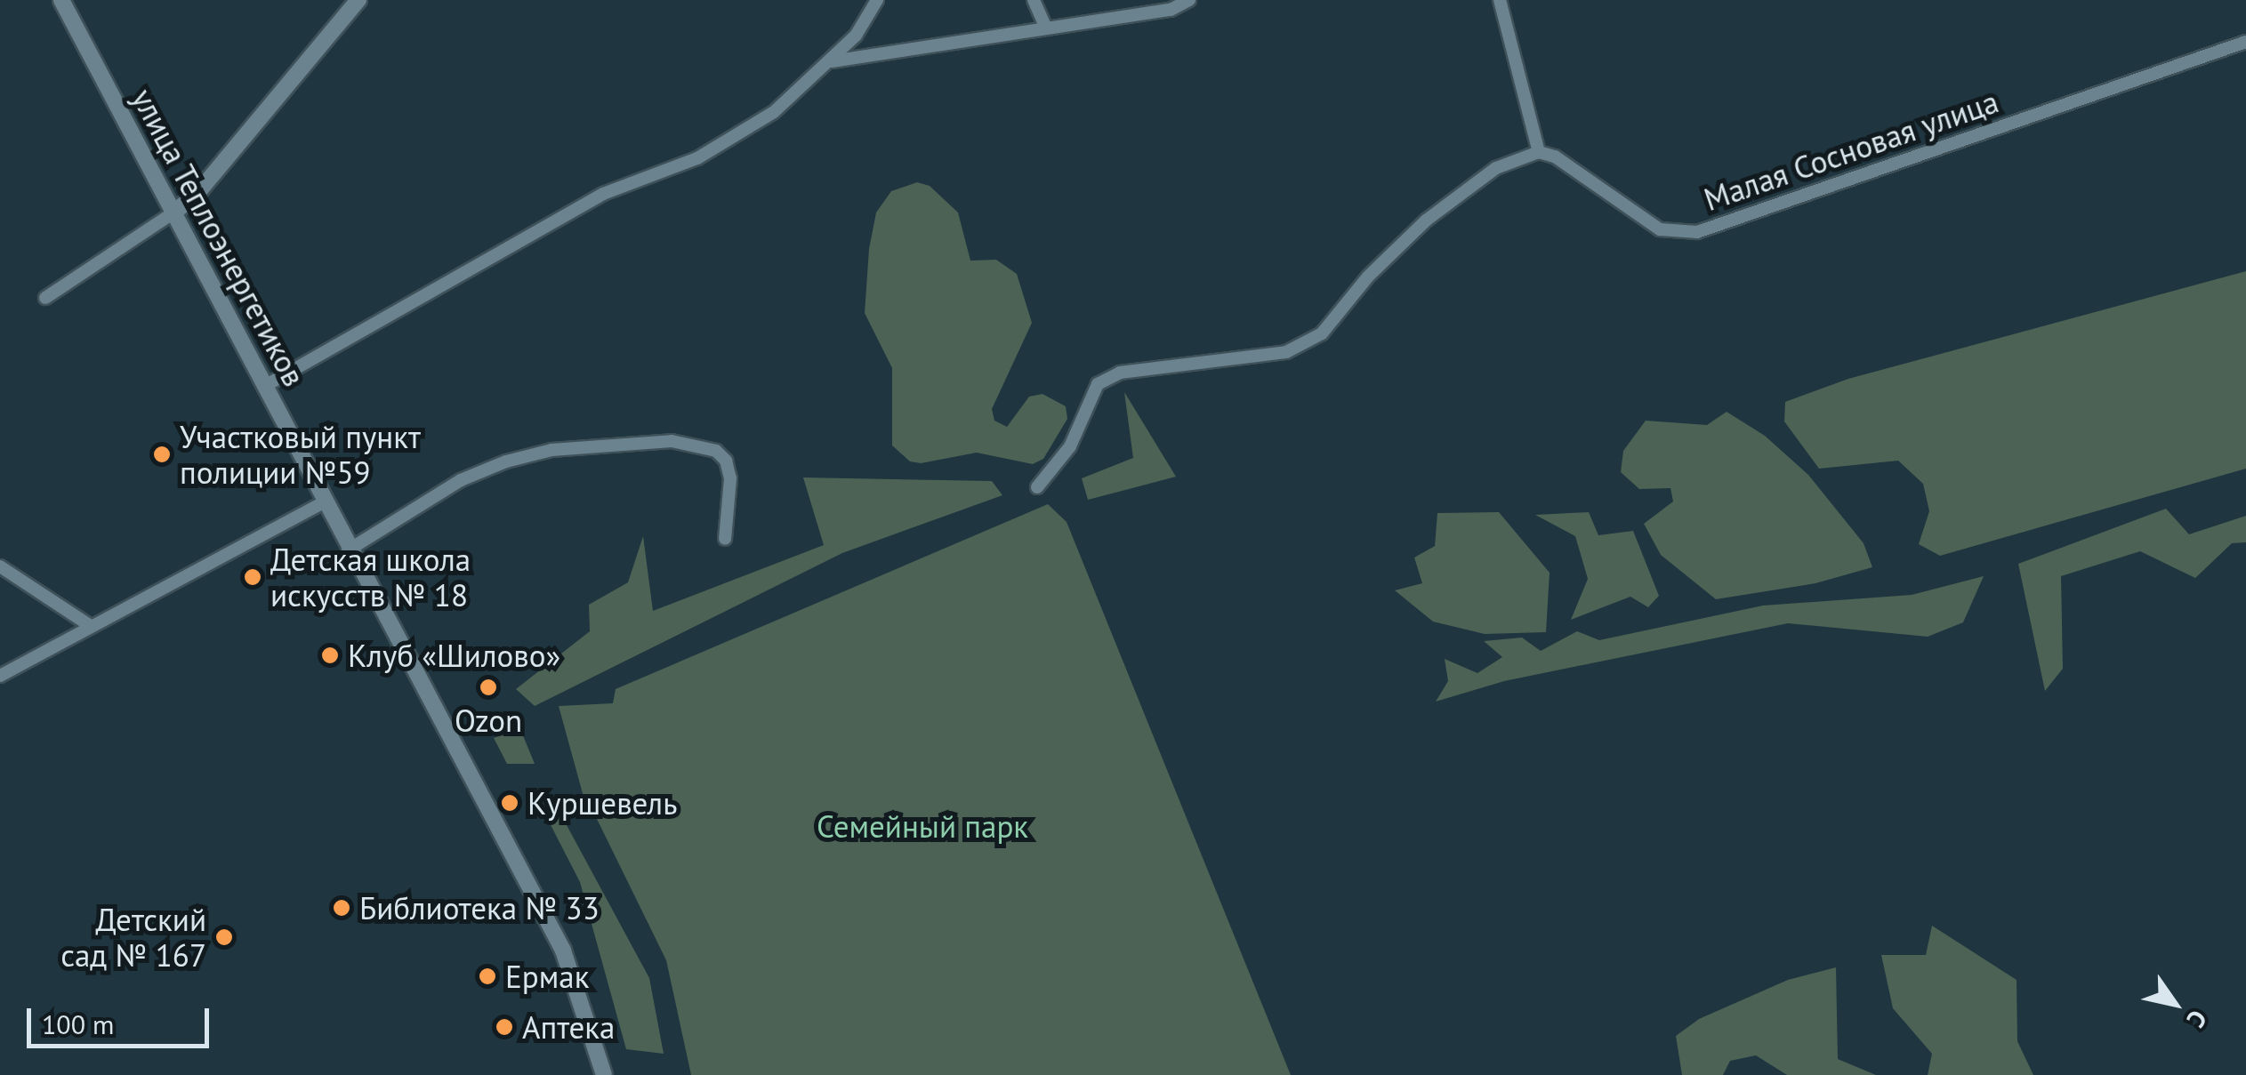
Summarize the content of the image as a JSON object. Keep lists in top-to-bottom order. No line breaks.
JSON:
{"streets":{"street":["Малая Сосновая улица","улица Теплоэнергетиков"]},"parks":["Семейный парк"],"places":["Участковый пункт полиции №59","Детская школа искусств № 18","Клуб «Шилово»","Ozon","Куршевель","Библиотека № 33","Детский сад № 167","Ермак","Аптека"],"scale_bar":"100 m","north":"bottom right"}
